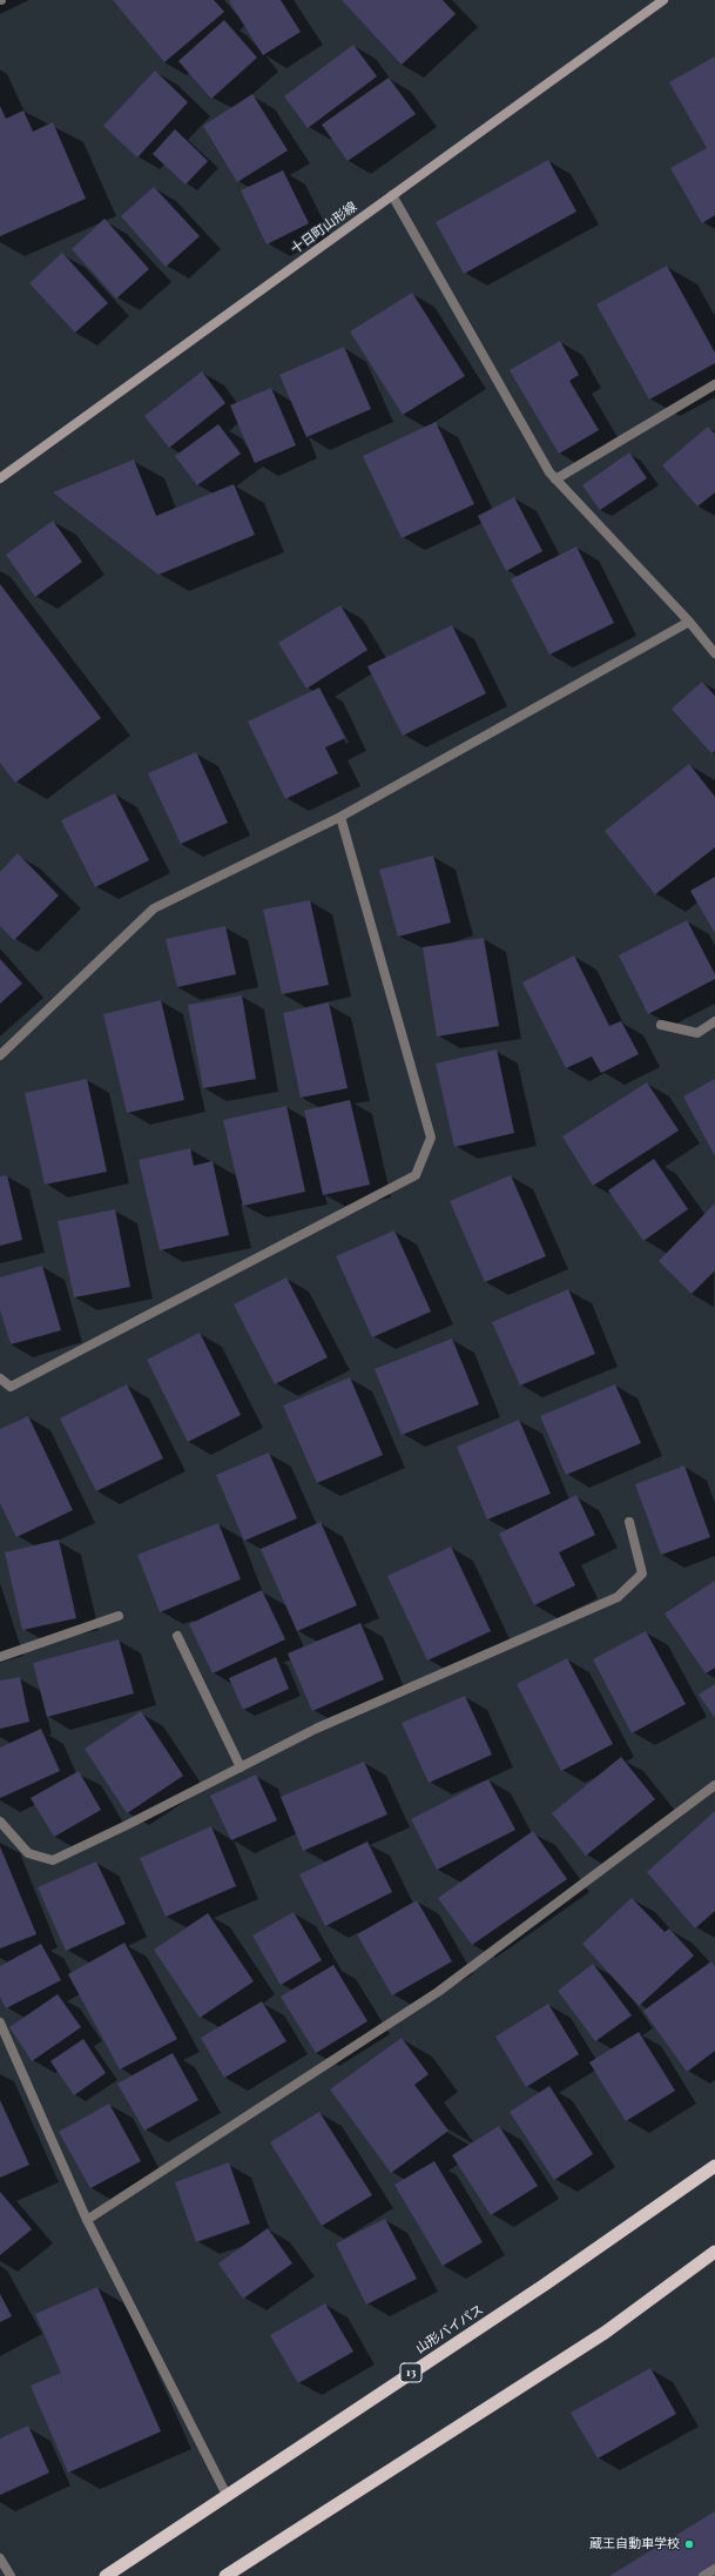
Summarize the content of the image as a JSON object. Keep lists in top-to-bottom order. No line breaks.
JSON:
{"streets":{"highway":["山形バイパス","13"],"main road":["十日町山形線"]},"places":["蔵王自動車学校"]}
